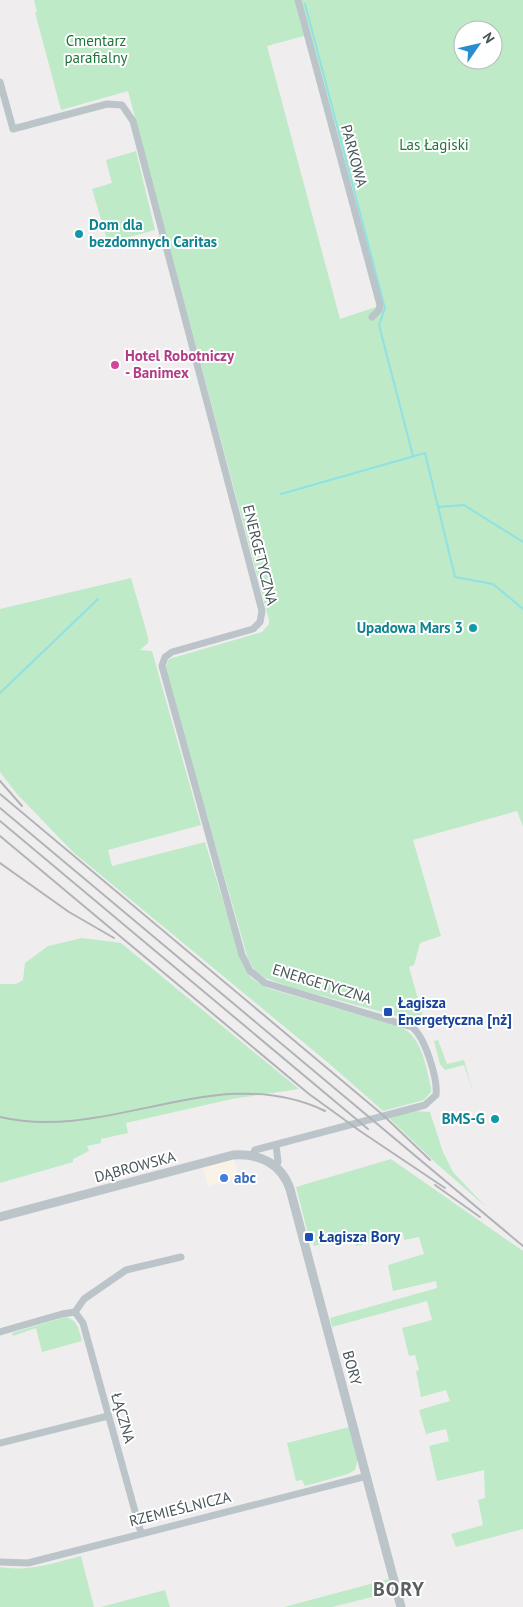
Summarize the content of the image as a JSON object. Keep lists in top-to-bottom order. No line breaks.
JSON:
{"streets":{"street":["PARKOWA","ENERGETYCZNA","DĄBROWSKA","BORY","ŁĄCZNA","RZEMIEŚLNICZA"]},"crossings":[["ENERGETYCZNA","DĄBROWSKA"],["BORY","RZEMIEŚLNICZA"],["ŁĄCZNA","RZEMIEŚLNICZA"]],"districts":["BORY"],"parks":["Cmentarz parafialny","Las Łagiski"],"places":{"other":["Dom dla bezdomnych Caritas","Hotel Robotniczy - Banimex","Upadowa Mars 3","BMS-G","abc"],"transit":["Łagisza Energetyczna [nż]","Łagisza Bory"]},"north":"top right"}
